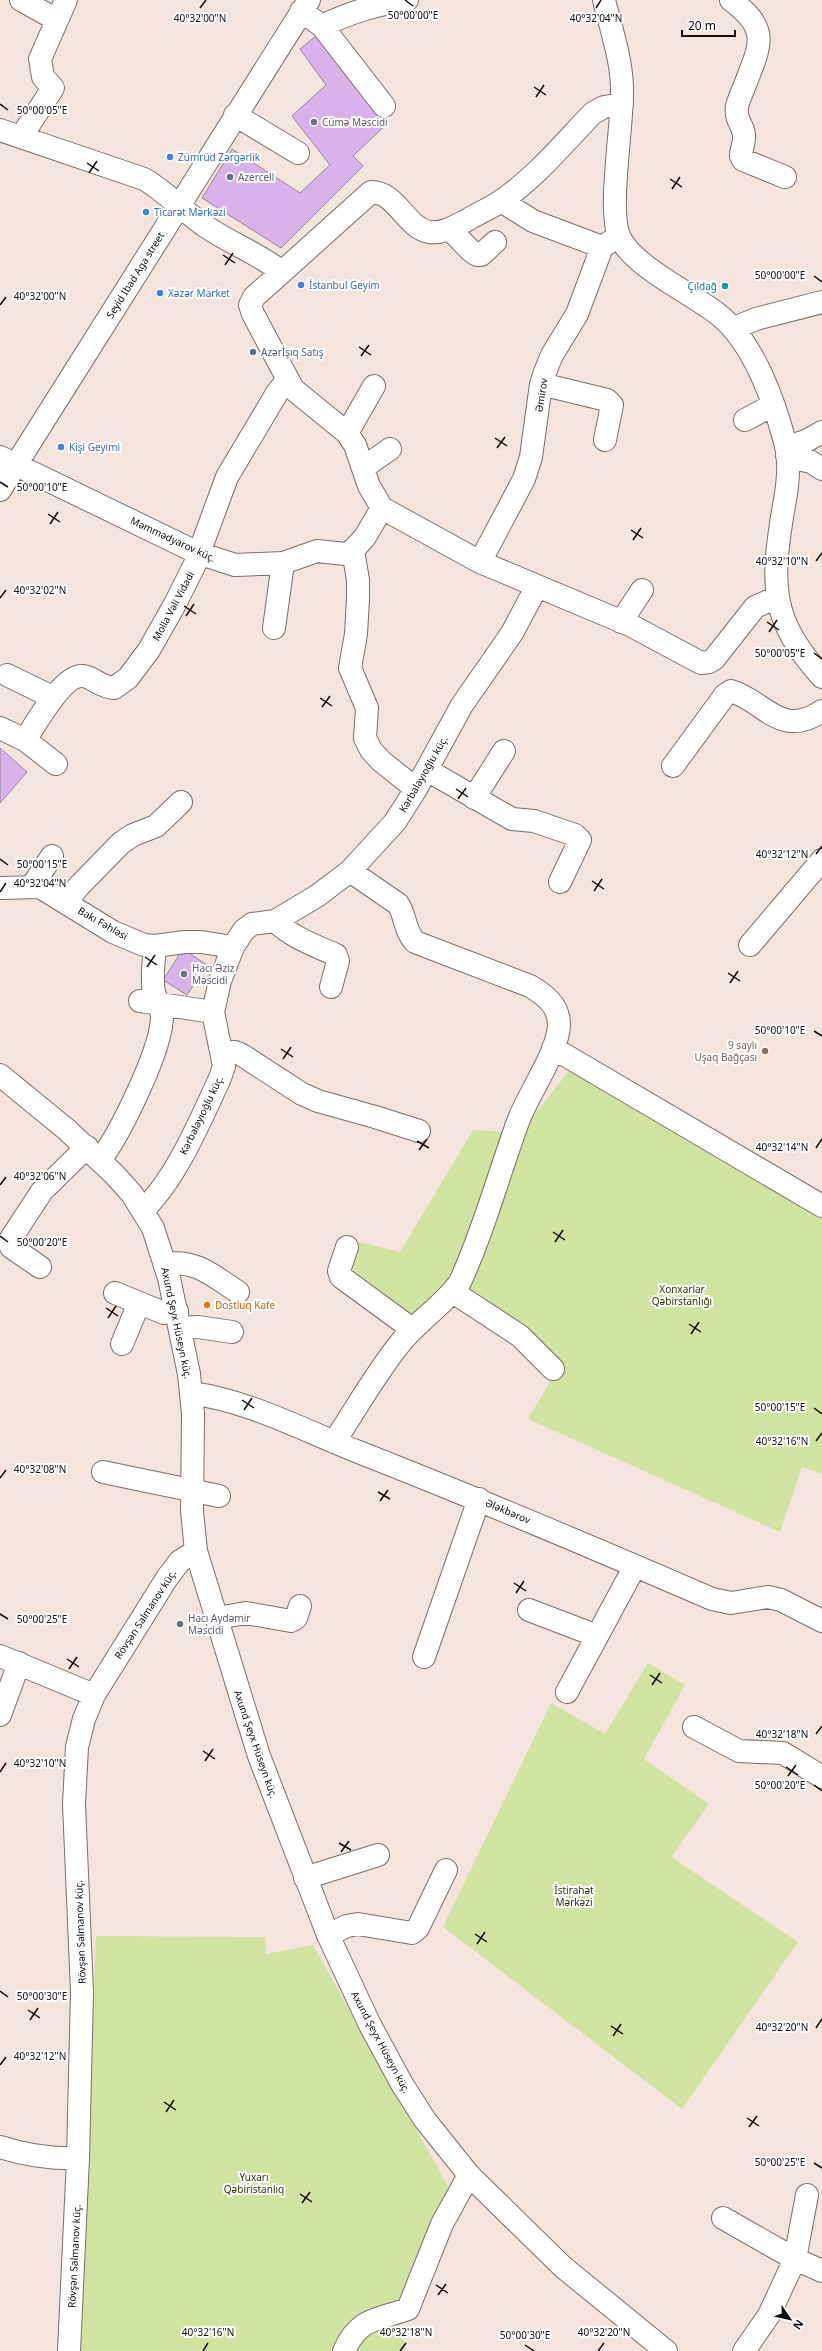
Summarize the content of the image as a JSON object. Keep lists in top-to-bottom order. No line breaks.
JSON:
{"streets":{"street":["Seyid Ibad Aga street","Əmirov","Məmmədyarov küç.","Molla Vəli Vidadi","Kərbalayıoğlu küç.","Bakı Fəhləsi","Axund Şeyx Hüseyn küç.","Ələkbərov","Rövşən Salmanov küç."]},"crossings":[["Seyid Ibad Aga street","Məmmədyarov küç."],["Məmmədyarov küç.","Molla Vəli Vidadi"],["Kərbalayıoğlu küç.","Bakı Fəhləsi"],["Kərbalayıoğlu küç.","Axund Şeyx Hüseyn küç."],["Axund Şeyx Hüseyn küç.","Ələkbərov"],["Axund Şeyx Hüseyn küç.","Rövşən Salmanov küç."]],"parks":["Xonxarlar Qəbirstanlığı","İstirahət Mərkəzi","Yuxarı Qəbiristanlıq"],"places":["Cümə Məscidi","Zümrüd Zərgərlik","Azercell","Ticarət Mərkəzi","İstanbul Geyim","Çıldağ","Xəzər Market","Azərİşıq Satış","Kişi Geyimi","Hacı Əziz Məscidi","9 saylı Uşaq Bağçası","Dostluq Kafe","Hacı Aydəmir Məscidi"],"scale_bar":"20 m","north":"bottom right","coordinates":["50°00'00\"E","40°32'00\"N","40°32'04\"N","50°00'05\"E","50°00'10\"E","40°32'10\"N","40°32'02\"N","40°32'12\"N","50°00'15\"E","40°32'14\"N","40°32'06\"N","50°00'20\"E","40°32'16\"N","40°32'08\"N","50°00'25\"E","40°32'18\"N","50°00'30\"E","40°32'20\"N"]}
